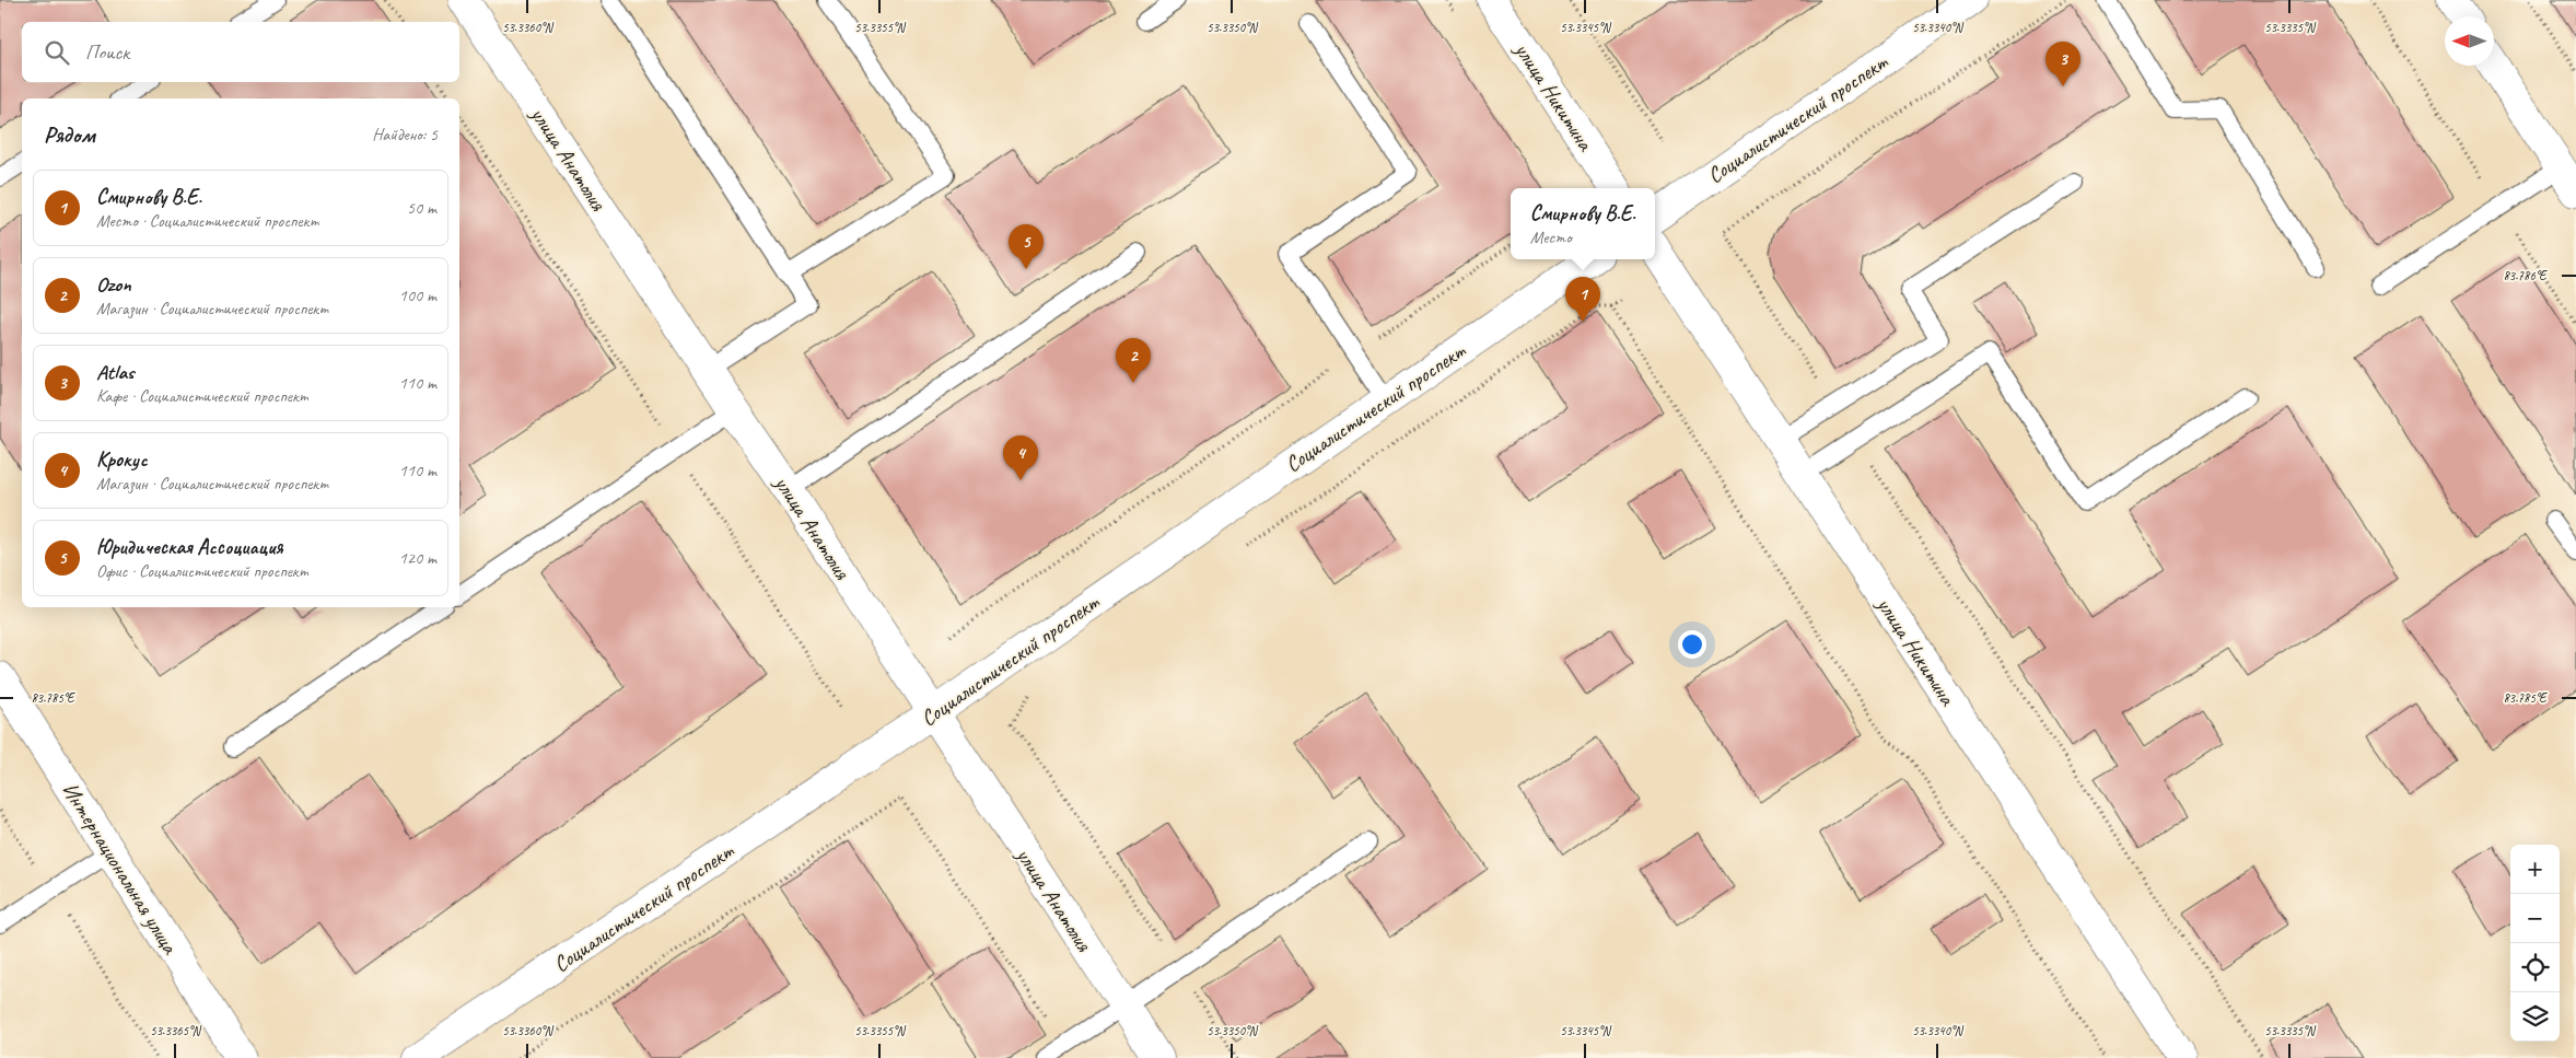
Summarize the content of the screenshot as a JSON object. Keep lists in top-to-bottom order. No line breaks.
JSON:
{"streets":{"street":["улица Никитина","Социалистический проспект","улица Анатолия","Интернациональная улица"]},"crossings":[["Социалистический проспект","улица Анатолия"]],"north":"left","page":{"search":"Поиск","pins":["3","5","1","2","4"],"heading":["Рядом","Найдено: 5"],"list":[{"mark":"1","name":"Смирнову В.Е.","note":"Место · Социалистический проспект","value":"50 m"},{"mark":"2","name":"Ozon","note":"Магазин · Социалистический проспект","value":"100 m"},{"mark":"3","name":"Atlas","note":"Кафе · Социалистический проспект","value":"110 m"},{"mark":"4","name":"Крокус","note":"Магазин · Социалистический проспект","value":"110 m"},{"mark":"5","name":"Юридическая Ассоциация","note":"Офис · Социалистический проспект","value":"120 m"}],"popup":["Смирнову В.Е.","Место"],"map_buttons":["+","−"]},"coordinates":["53.3360°N","53.3355°N","53.3350°N","53.3345°N","53.3340°N","53.3335°N","83.786°E","83.785°E","53.3365°N"]}
